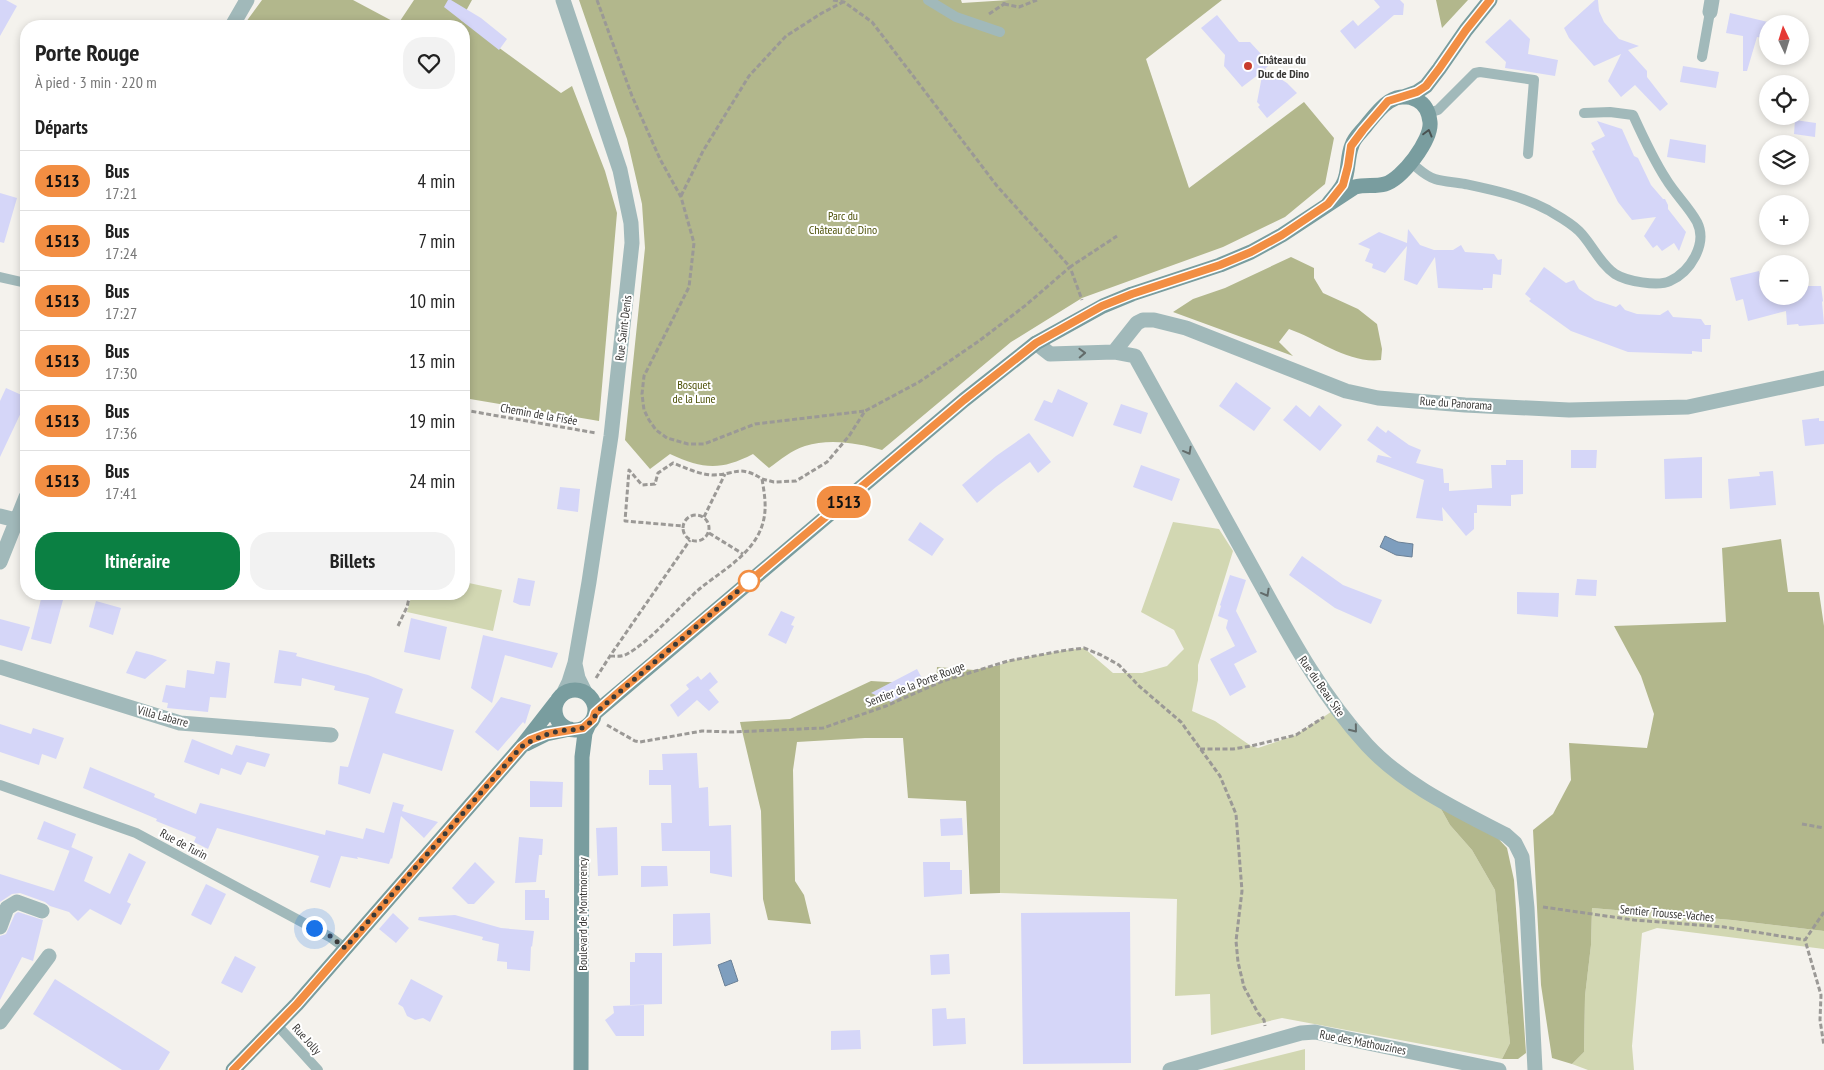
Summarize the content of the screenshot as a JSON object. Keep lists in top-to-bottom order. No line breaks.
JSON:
{"streets":{"main road":["Boulevard de Montmorency"],"street":["Rue Saint-Denis","Rue du Panorama","Rue du Beau Site","Villa Labarre","Rue des Mathouzines"],"lane":["Rue de Turin","Rue Jolly"],"path":["Chemin de la Fisée","Sentier de la Porte Rouge","Sentier Trousse-Vaches"]},"crossings":[["Rue Saint-Denis","Chemin de la Fisée"],["Rue Saint-Denis","Sentier de la Porte Rouge"],["Rue Saint-Denis","Boulevard de Montmorency"],["Rue du Panorama","Rue du Beau Site"],["Sentier de la Porte Rouge","Boulevard de Montmorency"],["Sentier de la Porte Rouge","Rue des Mathouzines"],["Rue du Beau Site","Sentier Trousse-Vaches"]],"one_way":["Rue du Beau Site"],"parks":["Parc du Château de Dino","Bosquet de la Lune"],"places":["Château du Duc de Dino"],"lines":["bus line 1513"],"north":"top","page":{"on_map":"1513","map_buttons":["+","−"],"heading":[["Porte Rouge","À pied · 3 min · 220 m"],"Départs"],"list":[{"mark":"1513","name":"Bus","note":"17:21","value":"4 min"},{"mark":"1513","name":"Bus","note":"17:24","value":"7 min"},{"mark":"1513","name":"Bus","note":"17:27","value":"10 min"},{"mark":"1513","name":"Bus","note":"17:30","value":"13 min"},{"mark":"1513","name":"Bus","note":"17:36","value":"19 min"},{"mark":"1513","name":"Bus","note":"17:41","value":"24 min"}],"buttons":["Itinéraire","Billets"]}}
